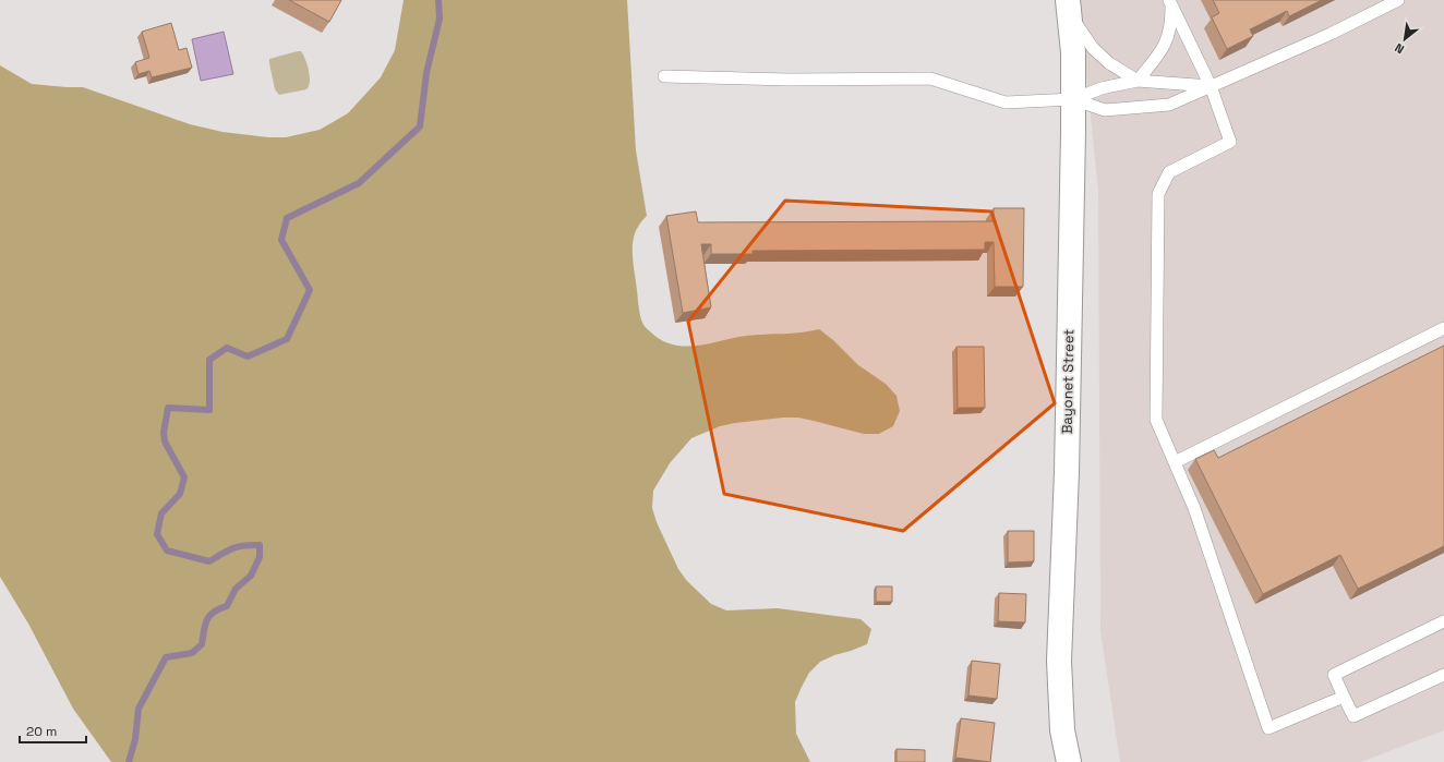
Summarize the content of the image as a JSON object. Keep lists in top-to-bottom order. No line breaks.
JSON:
{"streets":{"street":["Bayonet Street"]},"scale_bar":"20 m","north":"bottom left"}
